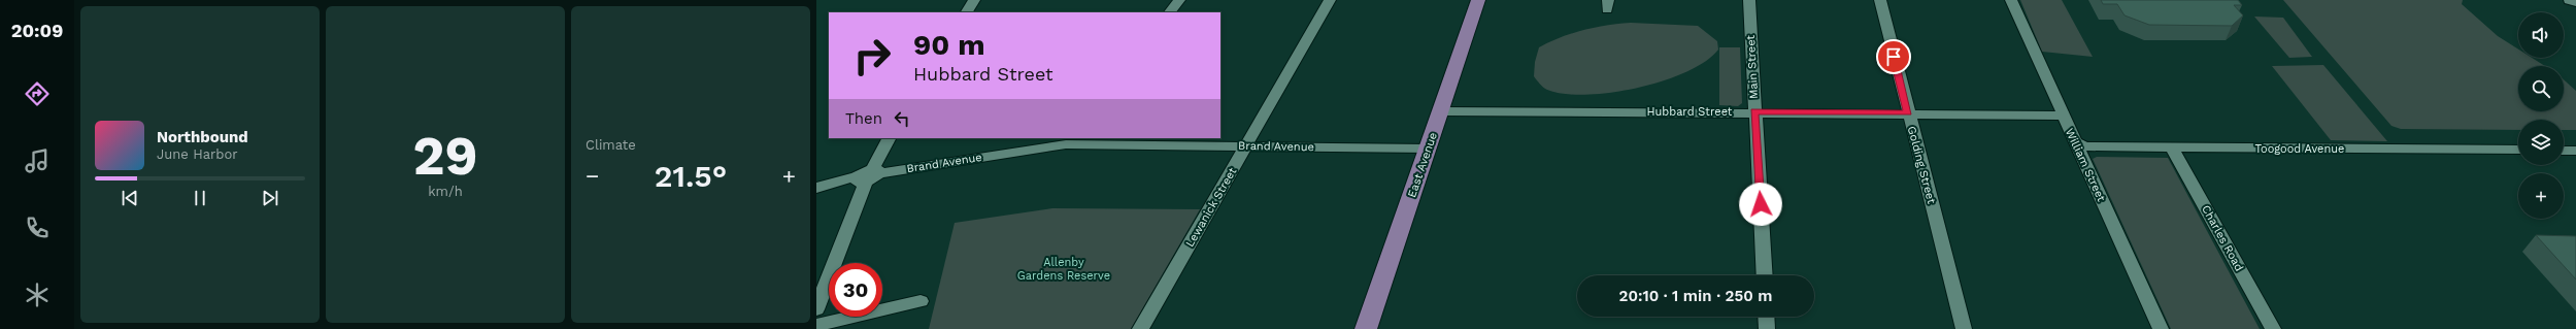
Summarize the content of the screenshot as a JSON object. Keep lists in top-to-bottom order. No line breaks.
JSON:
{"streets":{"main road":["East Avenue"],"street":["Main Street","Hubbard Street","Brand Avenue","Toogood Avenue","Golding Street","William Street","Lewanick Street","Charles Road"]},"crossings":[["Main Street","Hubbard Street"],["Hubbard Street","East Avenue"],["Hubbard Street","Golding Street"],["Hubbard Street","William Street"],["Brand Avenue","East Avenue"],["Brand Avenue","Lewanick Street"],["Toogood Avenue","William Street"],["Toogood Avenue","Charles Road"]],"parks":["Allenby Gardens Reserve"],"page":{"tabs":"20:09","tile":[["29","km/h"],"Climate"],"map_buttons":"+","turn":["90 m","Hubbard Street"],"then":"Then","song":["Northbound","June Harbor"],"heat":["−","21.5°","+"],"limit":"30","trip":"20:10 · 1 min · 250 m"}}
